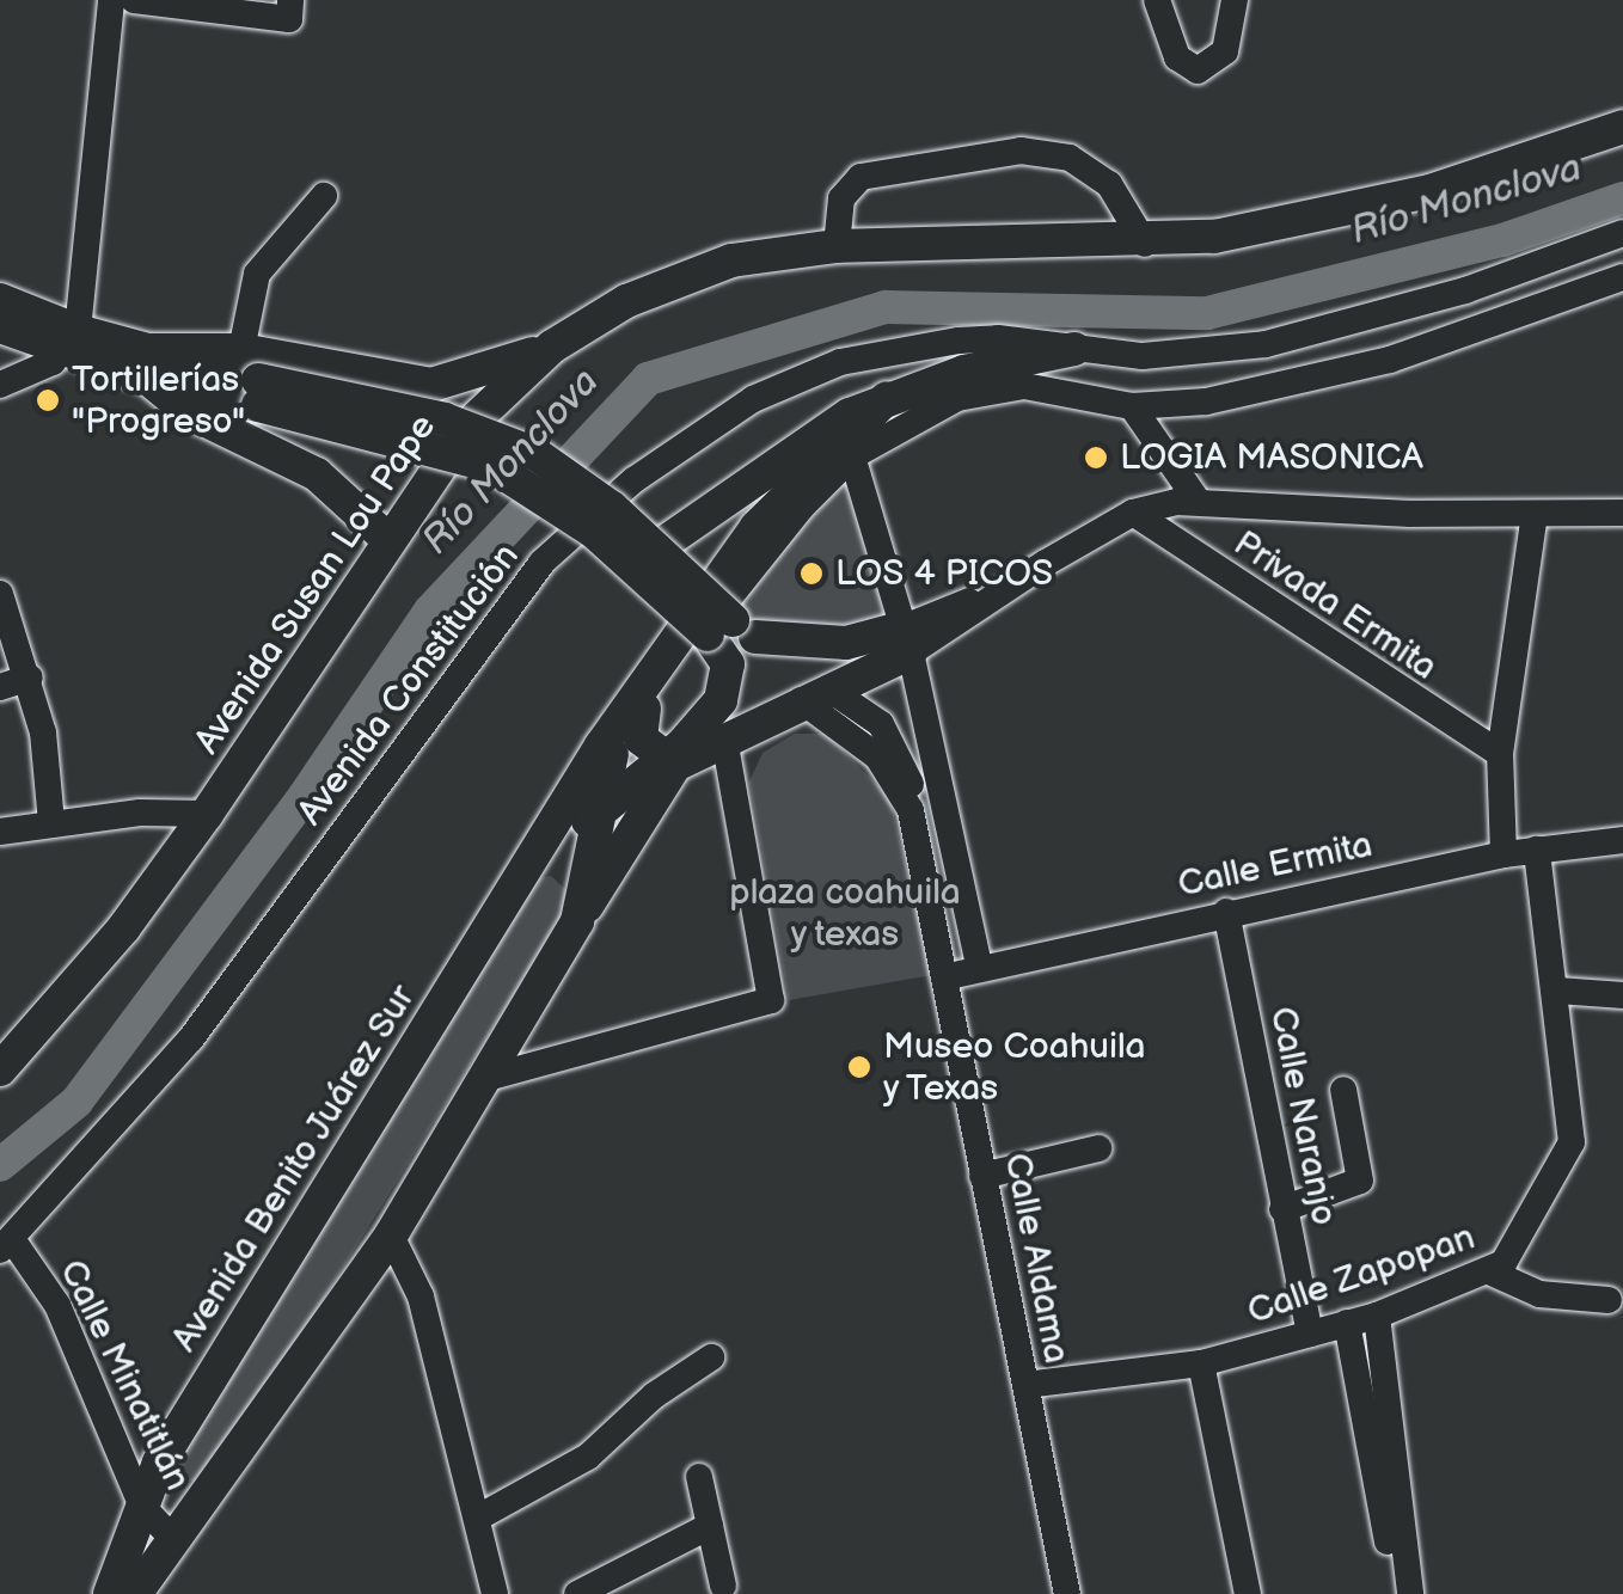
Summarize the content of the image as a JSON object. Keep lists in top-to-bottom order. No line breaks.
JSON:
{"streets":{"main road":["Avenida Susan Lou Pape","Avenida Benito Juárez Sur"],"street":["Privada Ermita","Avenida Constitución","Calle Ermita","Calle Naranjo","Calle Aldama","Calle Zapopan","Calle Minatitlán"]},"crossings":[["Avenida Constitución","Calle Minatitlán"],["Calle Ermita","Calle Naranjo"],["Calle Ermita","Calle Aldama"],["Calle Ermita","Calle Zapopan"],["Calle Naranjo","Calle Zapopan"],["Avenida Benito Juárez Sur","Calle Minatitlán"],["Calle Aldama","Calle Zapopan"]],"water":["Río Monclova"],"parks":["plaza coahuila y texas"],"places":["Tortillerías \"Progreso\"","LOGIA MASONICA","LOS 4 PICOS","Museo Coahuila y Texas"]}
